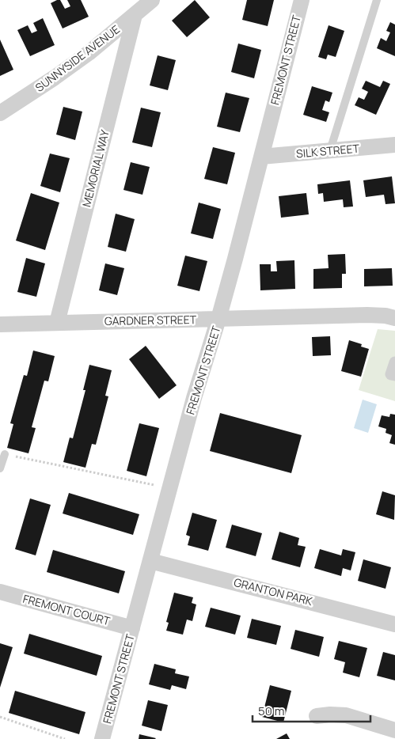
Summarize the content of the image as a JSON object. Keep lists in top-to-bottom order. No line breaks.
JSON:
{"streets":{"street":["SUNNYSIDE AVENUE","FREMONT STREET","SILK STREET","MEMORIAL WAY","GARDNER STREET","GRANTON PARK","FREMONT COURT"]},"crossings":[["SUNNYSIDE AVENUE","MEMORIAL WAY"],["FREMONT STREET","SILK STREET"],["FREMONT STREET","GARDNER STREET"],["FREMONT STREET","GRANTON PARK"],["FREMONT STREET","FREMONT COURT"],["MEMORIAL WAY","GARDNER STREET"]],"scale_bar":"50 m"}
